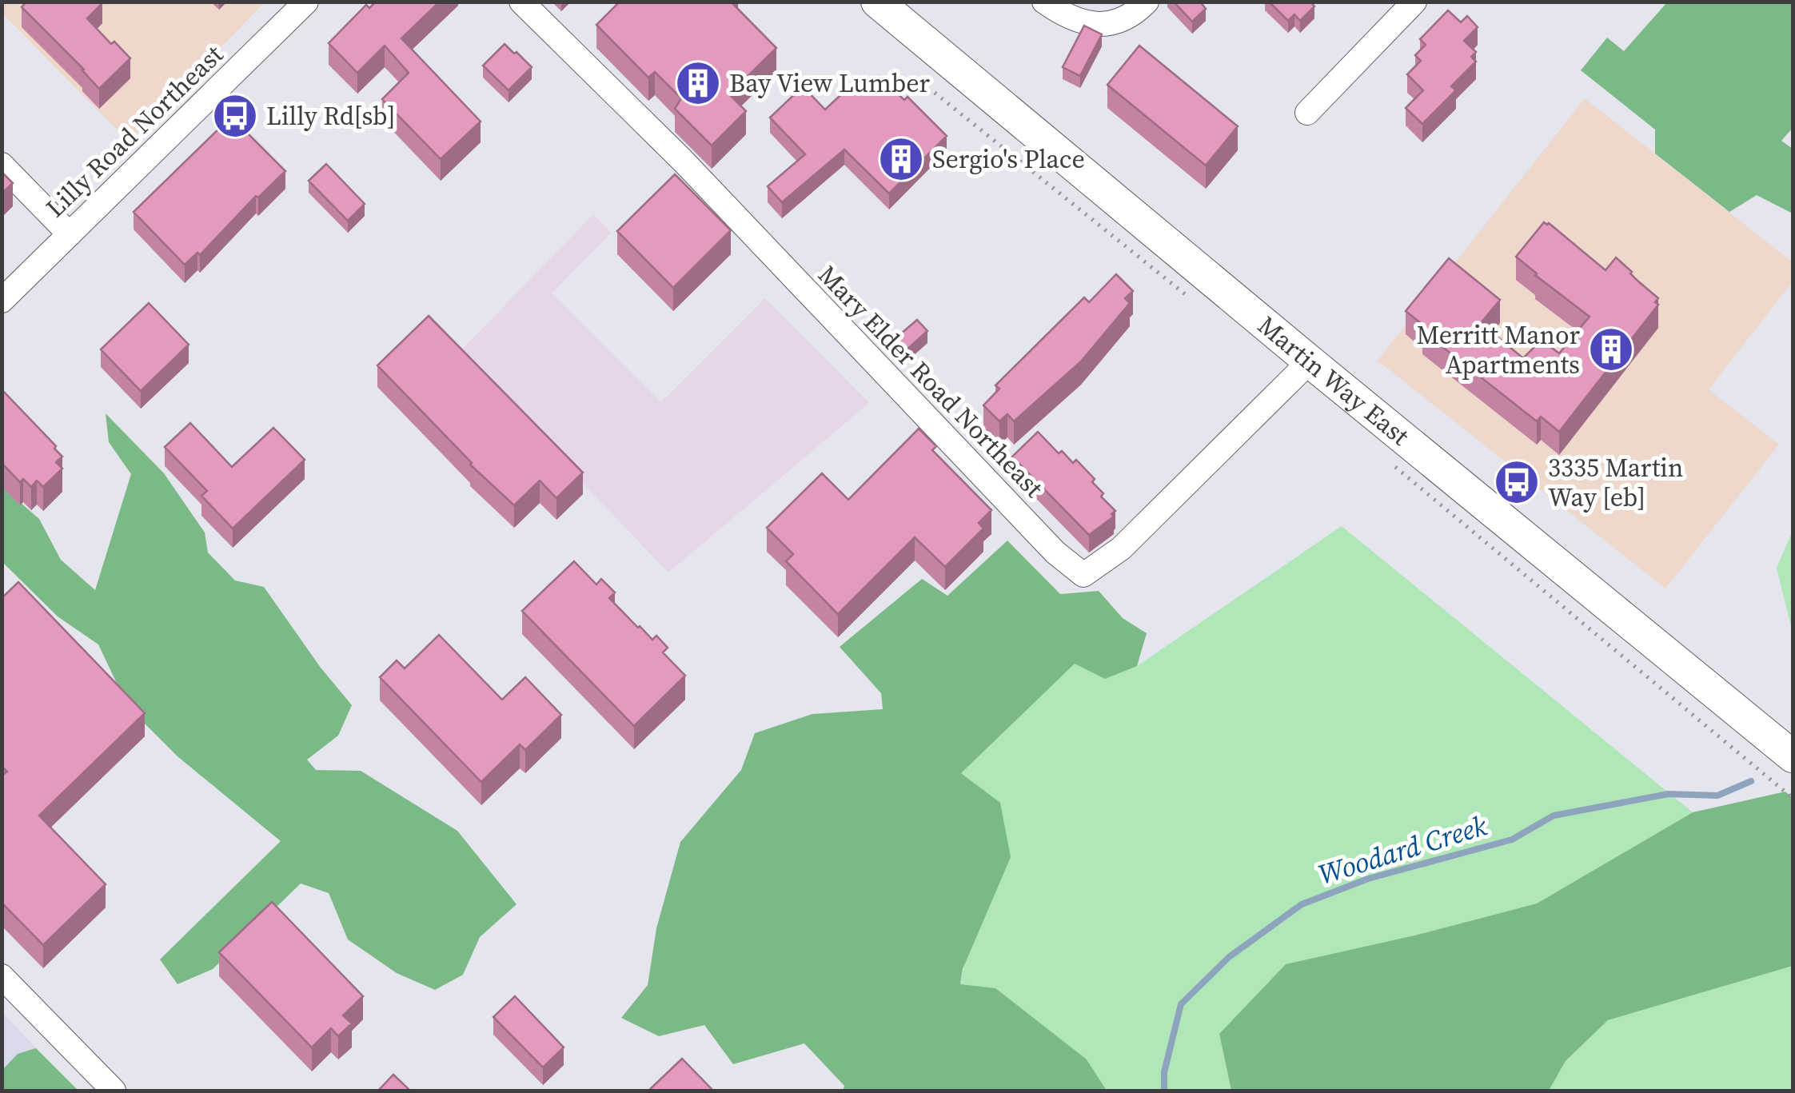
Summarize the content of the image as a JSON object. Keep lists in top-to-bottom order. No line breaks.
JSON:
{"streets":{"main road":["Martin Way East"],"street":["Lilly Road Northeast","Mary Elder Road Northeast"]},"crossings":[["Martin Way East","Mary Elder Road Northeast"]],"water":["Woodard Creek"],"places":{"building":["Bay View Lumber","Sergio's Place","Merritt Manor Apartments"],"bus stop":["Lilly Rd[sb]","3335 Martin Way [eb]"]}}
